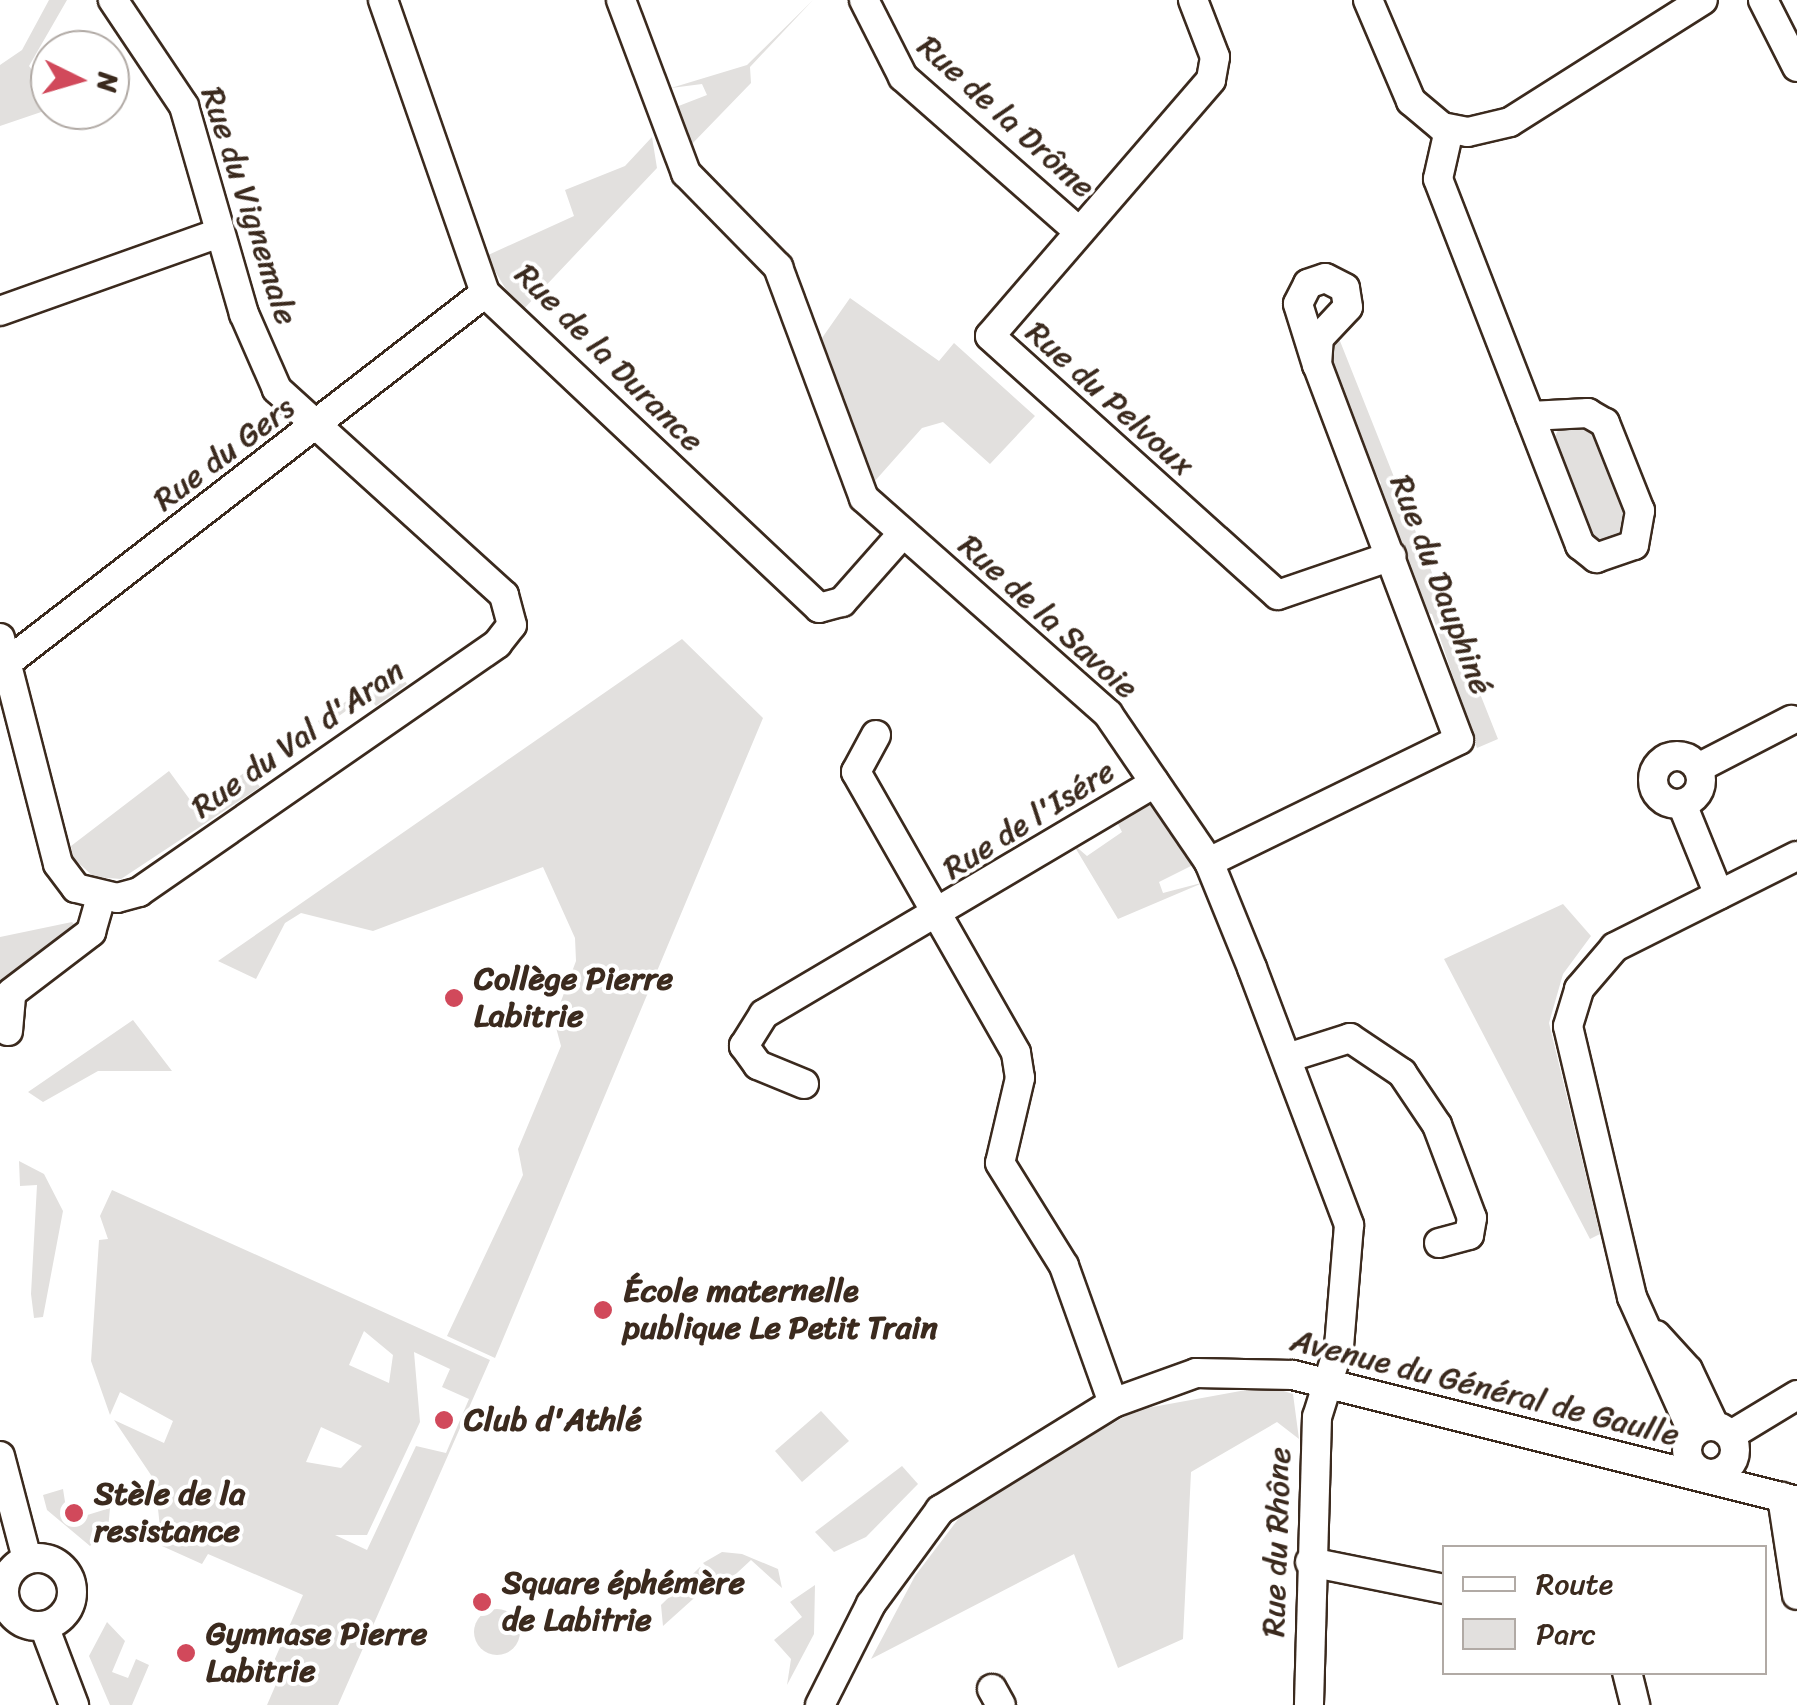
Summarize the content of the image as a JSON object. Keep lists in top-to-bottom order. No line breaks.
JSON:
{"streets":{"street":["Rue de la Drôme","Rue du Vignemale","Rue de la Durance","Rue du Pelvoux","Rue du Gers","Rue du Dauphiné","Rue de la Savoie","Rue du Val d'Aran","Rue de l'Isére","Avenue du Général de Gaulle","Rue du Rhône"]},"crossings":[["Rue de la Drôme","Rue du Pelvoux"],["Rue du Vignemale","Rue du Gers"],["Rue du Vignemale","Rue du Val d'Aran"],["Rue de la Durance","Rue du Gers"],["Rue de la Durance","Rue de la Savoie"],["Rue du Pelvoux","Rue du Dauphiné"],["Rue du Gers","Rue du Val d'Aran"],["Rue du Dauphiné","Rue de la Savoie"],["Rue de la Savoie","Rue de l'Isére"],["Rue de la Savoie","Avenue du Général de Gaulle"],["Rue de la Savoie","Rue du Rhône"],["Rue de l'Isére","Avenue du Général de Gaulle"],["Avenue du Général de Gaulle","Rue du Rhône"]],"places":["Collège Pierre Labitrie","École maternelle publique Le Petit Train","Club d'Athlé","Stèle de la resistance","Square éphémère de Labitrie","Gymnase Pierre Labitrie"],"legend":["Route","Parc"],"north":"right"}
